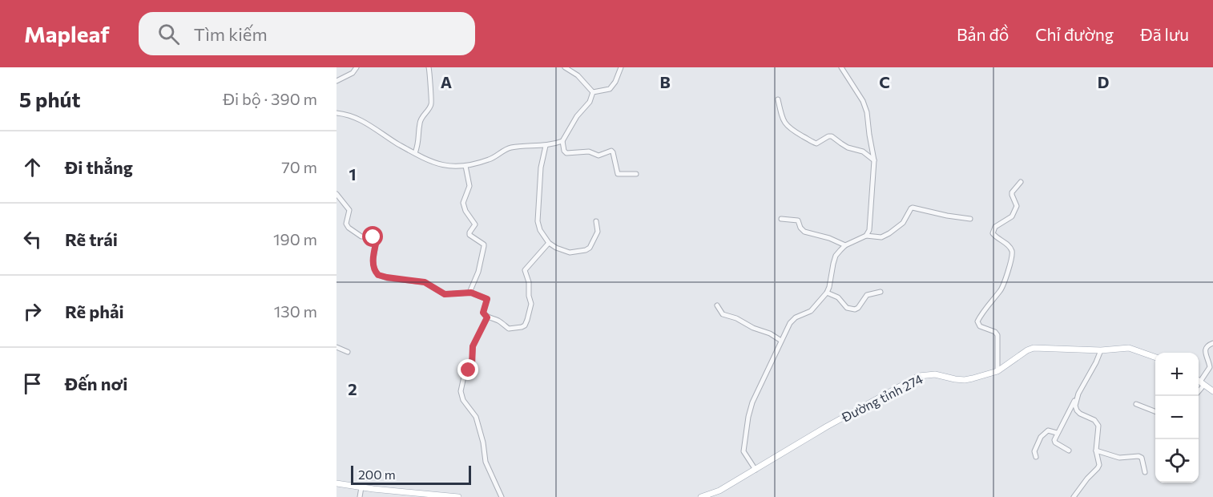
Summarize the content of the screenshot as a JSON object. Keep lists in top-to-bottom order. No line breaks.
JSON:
{"streets":{"main road":["Đường tỉnh 274"]},"scale_bar":"200 m","page":{"header":"Mapleaf","search":"Tìm kiếm","nav":["Bản đồ","Chỉ đường","Đã lưu"],"heading":["5 phút","Đi bộ · 390 m"],"list":[["Đi thẳng","70 m"],["Rẽ trái","190 m"],["Rẽ phải","130 m"],"Đến nơi"],"map_buttons":["+","−"],"scale":"200 m"},"grid":{"columns":["A","B","C","D"],"rows":["1","2"]}}
